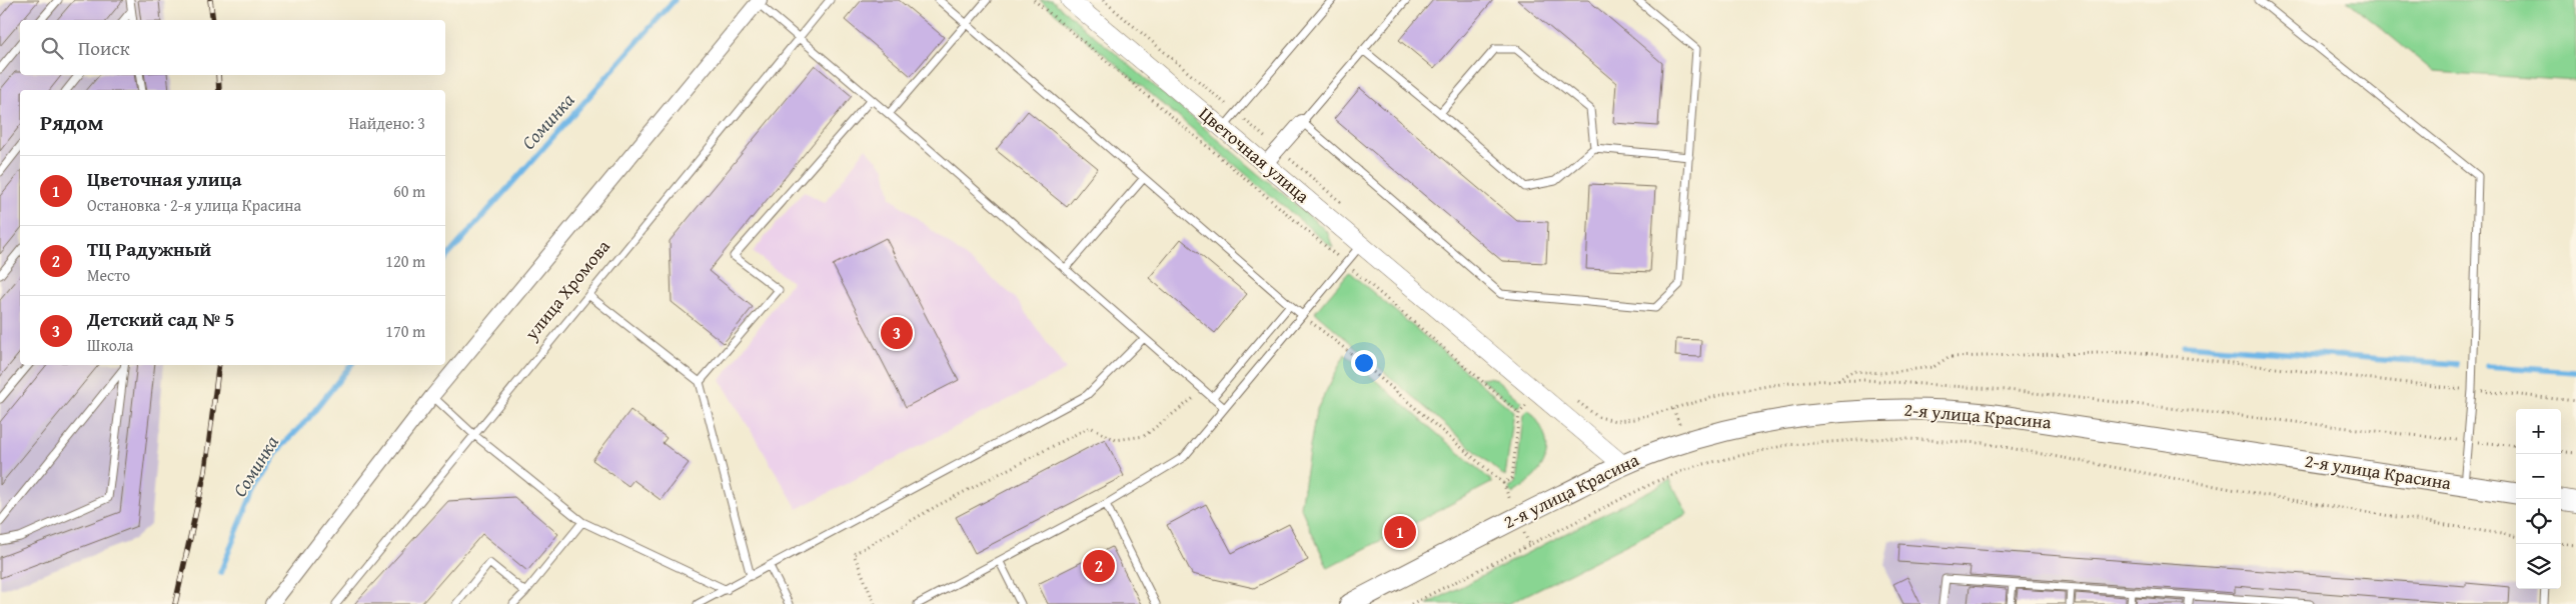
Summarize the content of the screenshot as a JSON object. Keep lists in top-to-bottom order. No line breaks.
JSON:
{"streets":{"main road":["2-я улица Красина"],"street":["Цветочная улица","улица Хромова"]},"crossings":[["Цветочная улица","2-я улица Красина"]],"water":["Соминка"],"page":{"search":"Поиск","heading":["Рядом","Найдено: 3"],"list":[{"mark":"1","name":"Цветочная улица","note":"Остановка · 2-я улица Красина","value":"60 m"},{"mark":"2","name":"ТЦ Радужный","note":"Место","value":"120 m"},{"mark":"3","name":"Детский сад № 5","note":"Школа","value":"170 m"}],"pins":["3","1","2"],"map_buttons":["+","−"]}}
